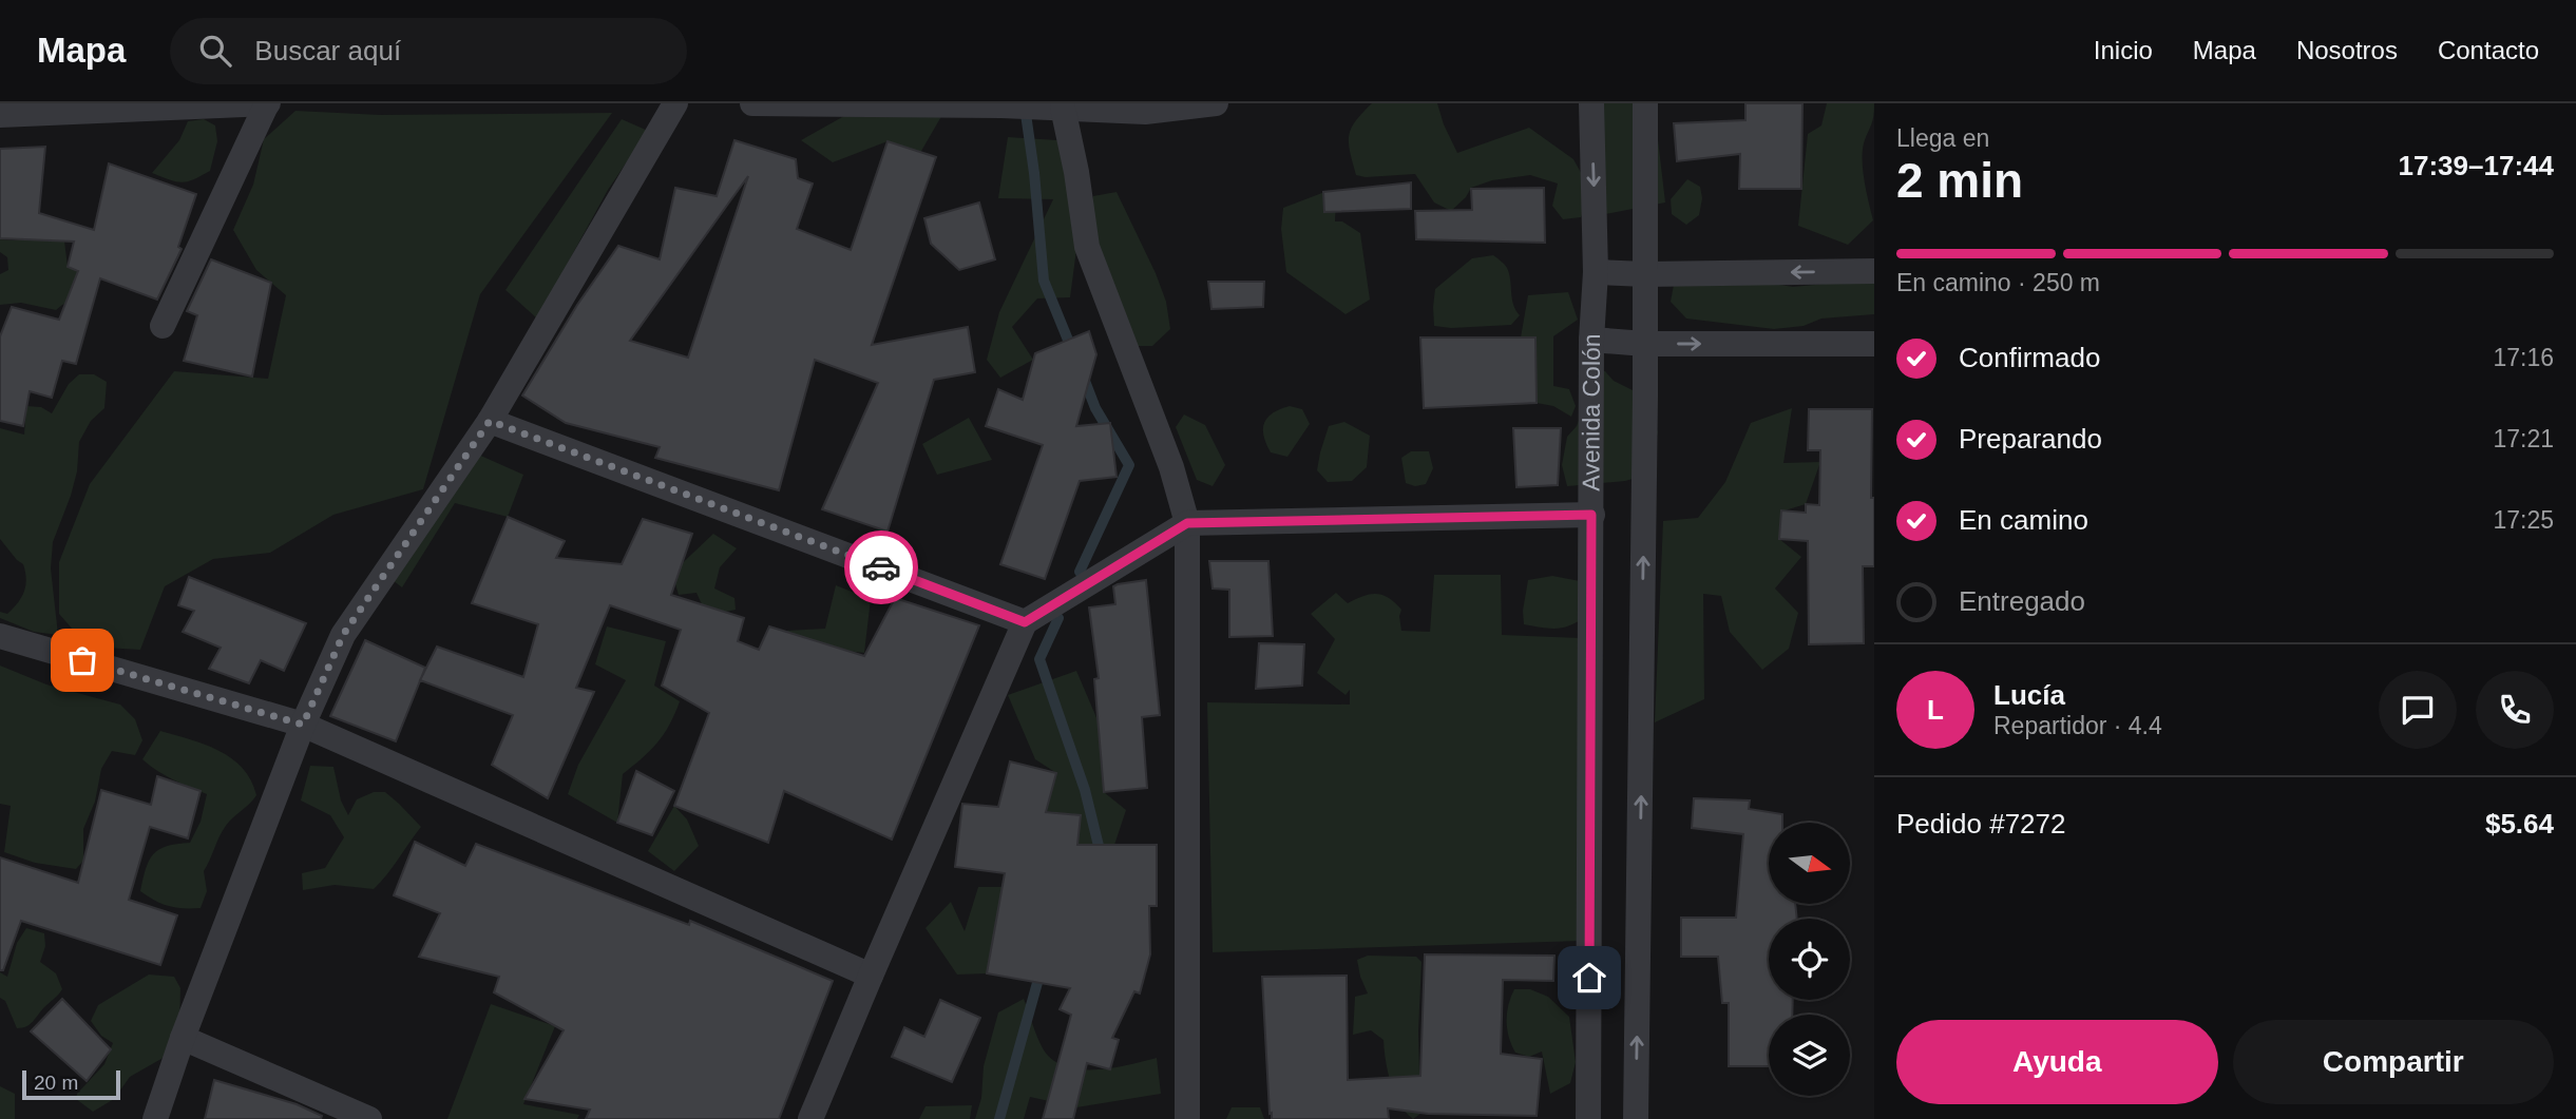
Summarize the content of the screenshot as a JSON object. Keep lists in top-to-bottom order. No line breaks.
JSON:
{"streets":{"street":["Avenida Colón"]},"scale_bar":"20 m","north":"right","page":{"header":"Mapa","search":"Buscar aquí","nav":["Inicio","Mapa","Nosotros","Contacto"],"heading":["2 min","Llega en","17:39–17:44"],"panel":["Lucía","Repartidor · 4.4","Pedido #7272","$5.64"],"bar":"En camino · 250 m","list":[["Confirmado","17:16"],["Preparando","17:21"],["En camino","17:25"],"Entregado"],"round":"L","buttons":["Ayuda","Compartir"],"scale":"20 m"}}
